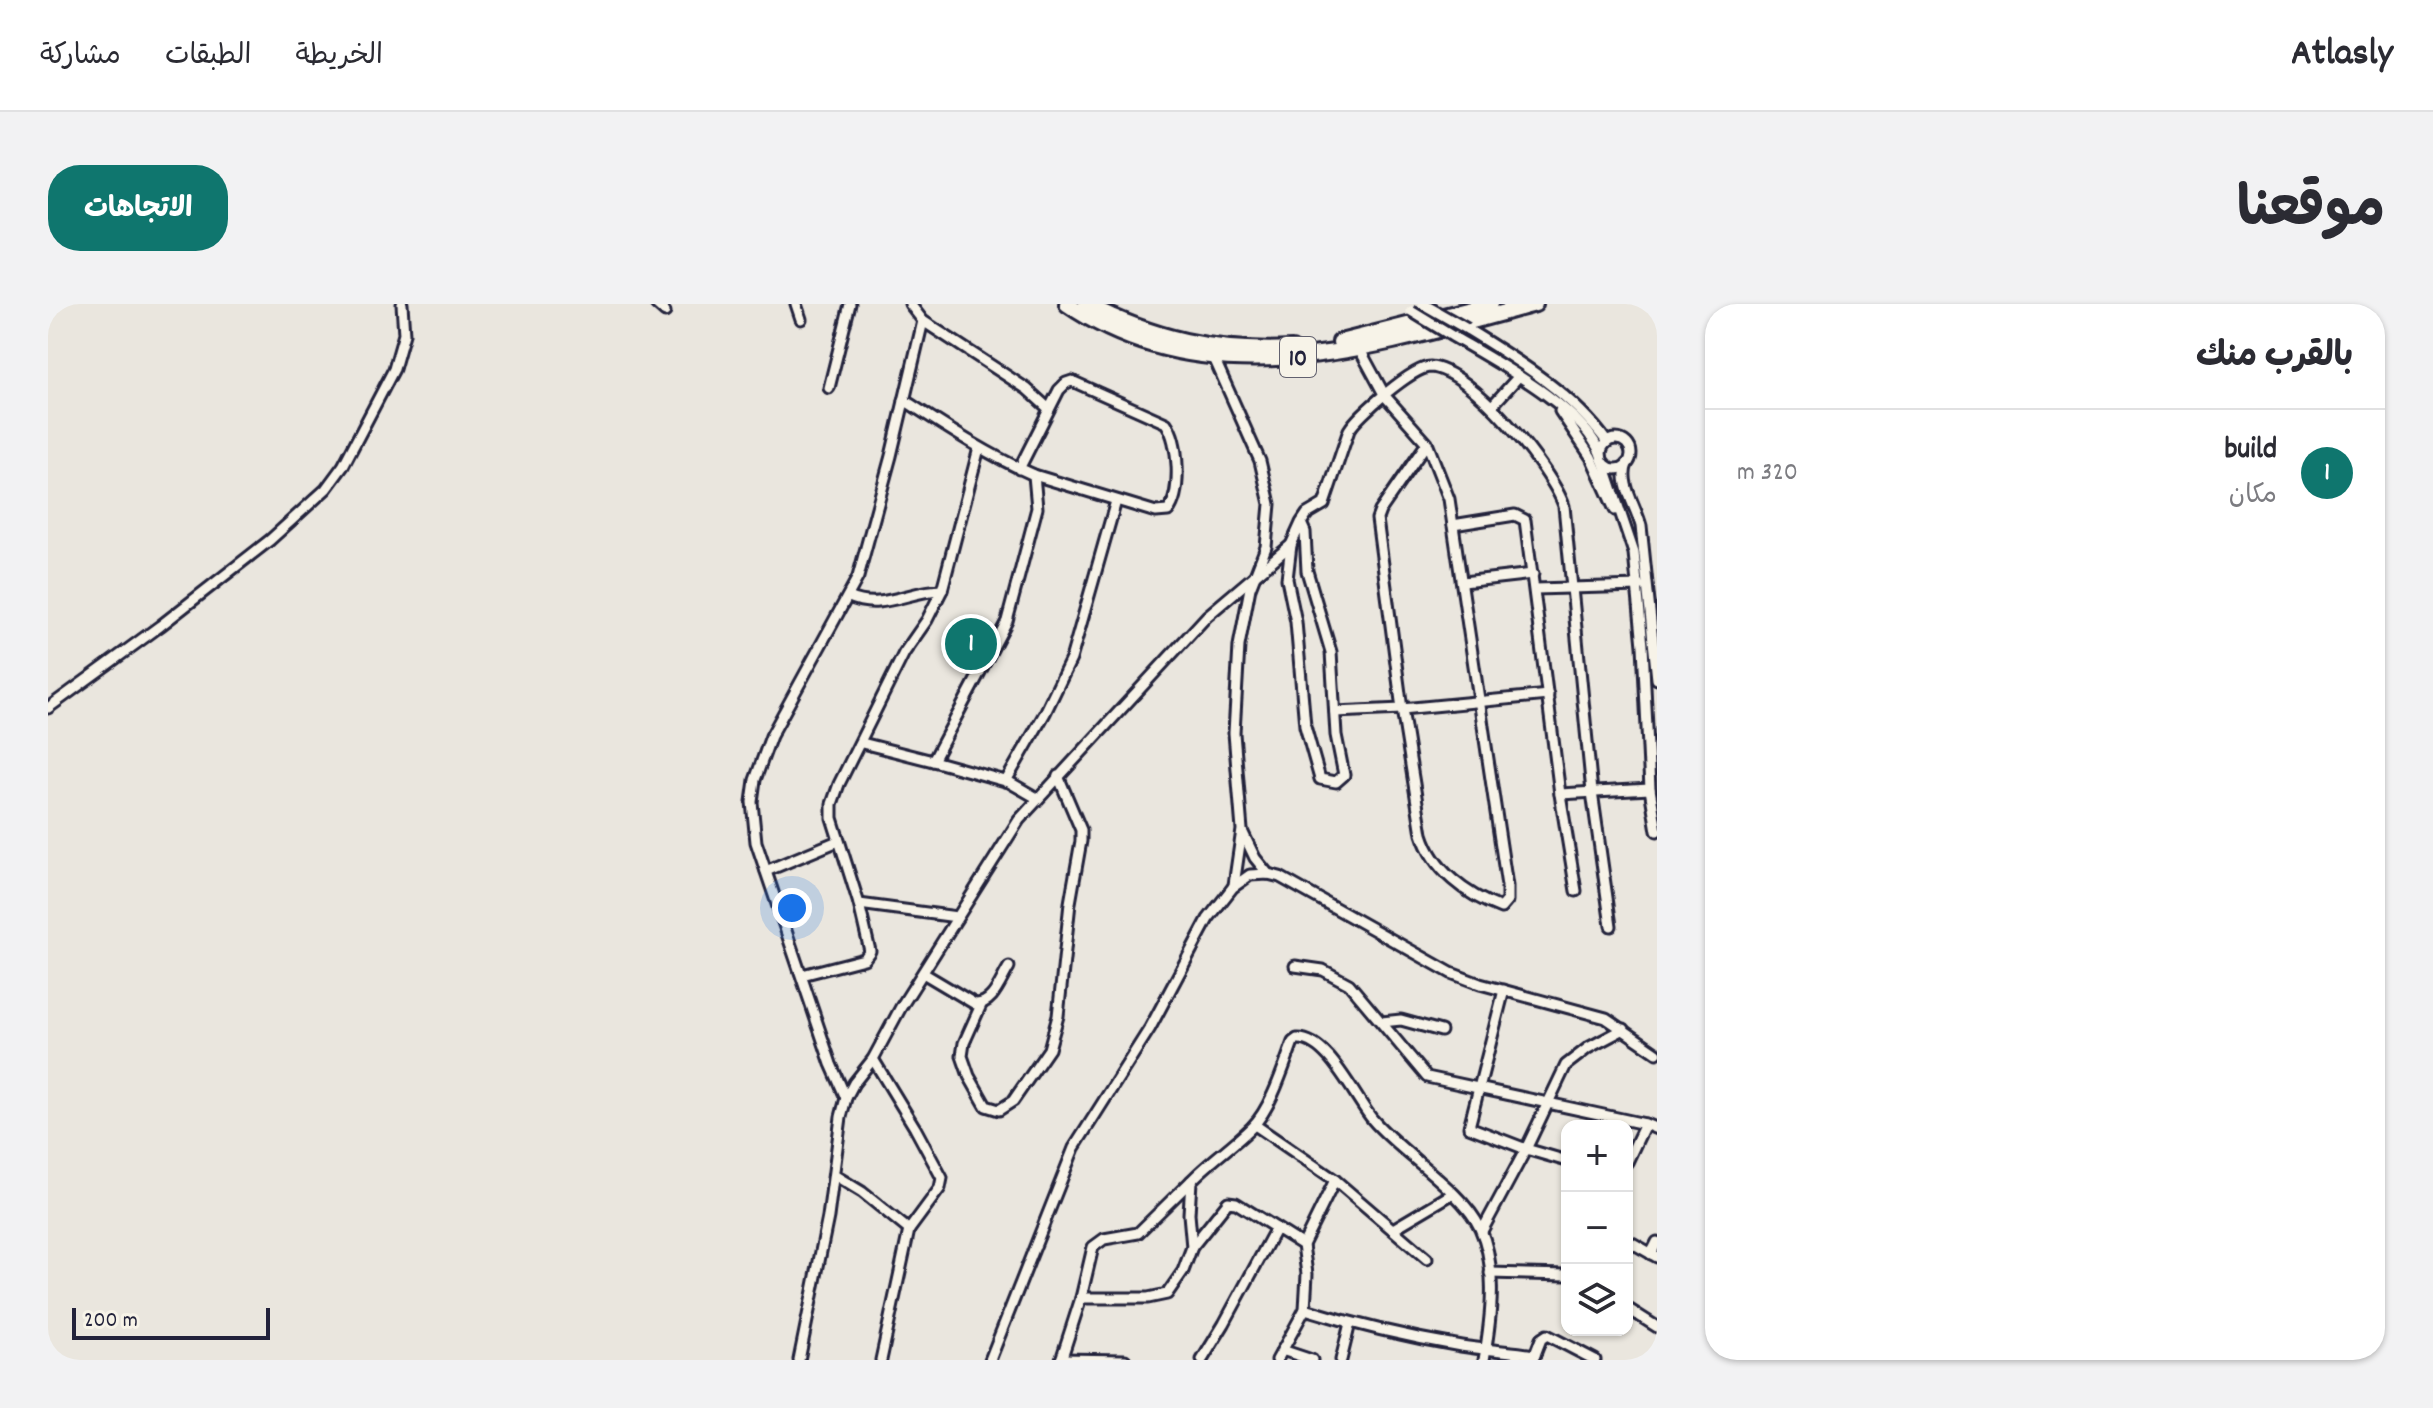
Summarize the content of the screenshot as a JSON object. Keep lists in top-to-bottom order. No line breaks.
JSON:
{"streets":{"highway":["10"]},"scale_bar":"200 m","page":{"header":"Atlasly","nav":["الخريطة","الطبقات","مشاركة"],"title":"موقعنا","buttons":"الاتجاهات","heading":"بالقرب منك","list":[{"mark":"1","name":"build","note":"مكان","value":"320 m"}],"pins":"1","map_buttons":["+","−"],"scale":"200 m"}}
